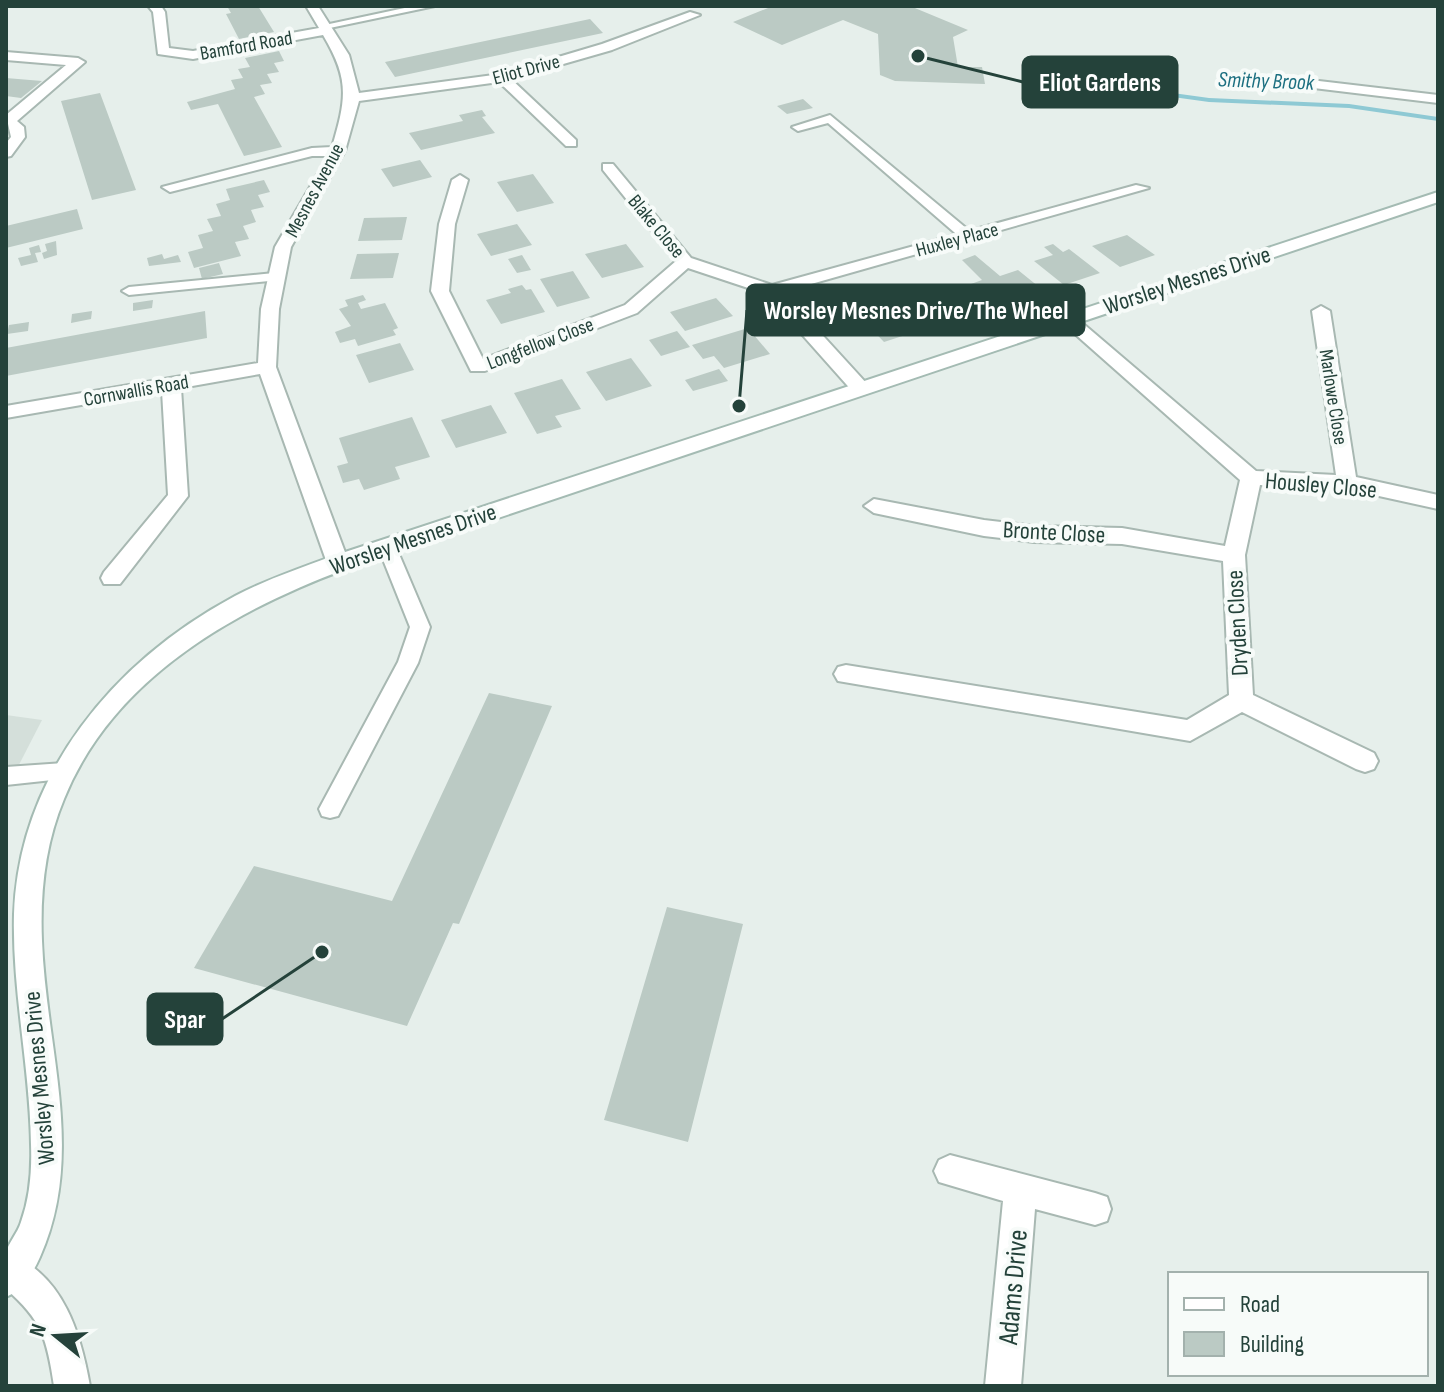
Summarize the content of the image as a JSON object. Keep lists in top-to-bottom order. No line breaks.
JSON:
{"streets":{"street":["Bamford Road","Eliot Drive","Mesnes Avenue","Blake Close","Huxley Place","Worsley Mesnes Drive","Longfellow Close","Cornwallis Road","Marlowe Close","Housley Close","Bronte Close","Dryden Close","Adams Drive"]},"crossings":[["Eliot Drive","Mesnes Avenue"],["Mesnes Avenue","Worsley Mesnes Drive"],["Mesnes Avenue","Cornwallis Road"],["Blake Close","Huxley Place"],["Blake Close","Longfellow Close"],["Marlowe Close","Housley Close"],["Housley Close","Dryden Close"],["Bronte Close","Dryden Close"]],"water":["Smithy Brook"],"places":["Eliot Gardens","Worsley Mesnes Drive/The Wheel","Spar"],"legend":["Road","Building"],"north":"left"}
